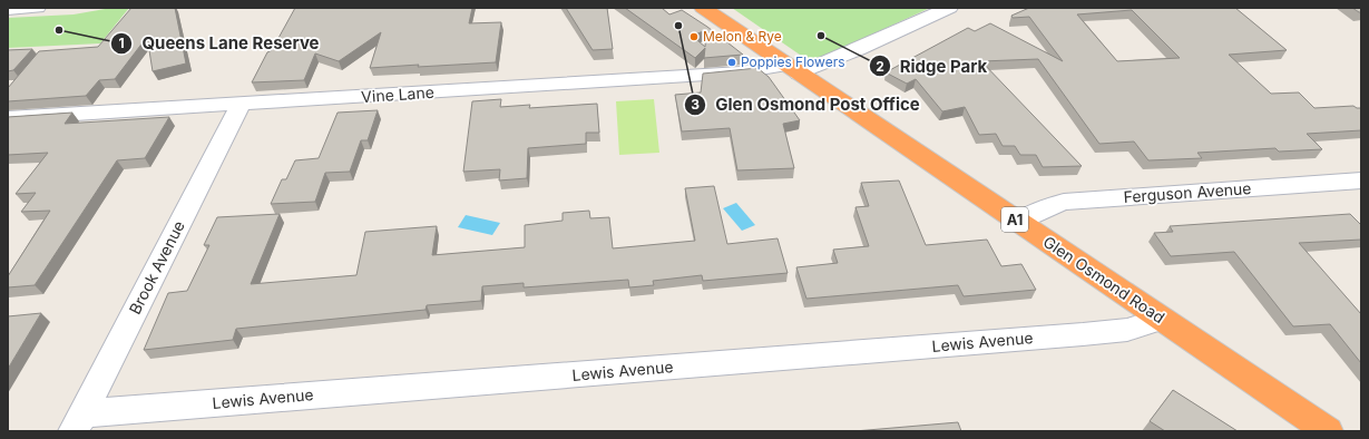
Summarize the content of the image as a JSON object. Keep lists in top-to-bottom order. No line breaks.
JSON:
{"streets":{"highway":["A1","Glen Osmond Road"],"street":["Vine Lane","Ferguson Avenue","Brook Avenue","Lewis Avenue"]},"crossings":[["Vine Lane","Brook Avenue"],["Vine Lane","Glen Osmond Road"],["Ferguson Avenue","Glen Osmond Road"],["Brook Avenue","Lewis Avenue"],["Glen Osmond Road","Lewis Avenue"]],"places":["Glen Osmond Post Office","Queens Lane Reserve","Ridge Park","Melon & Rye","Poppies Flowers"]}
